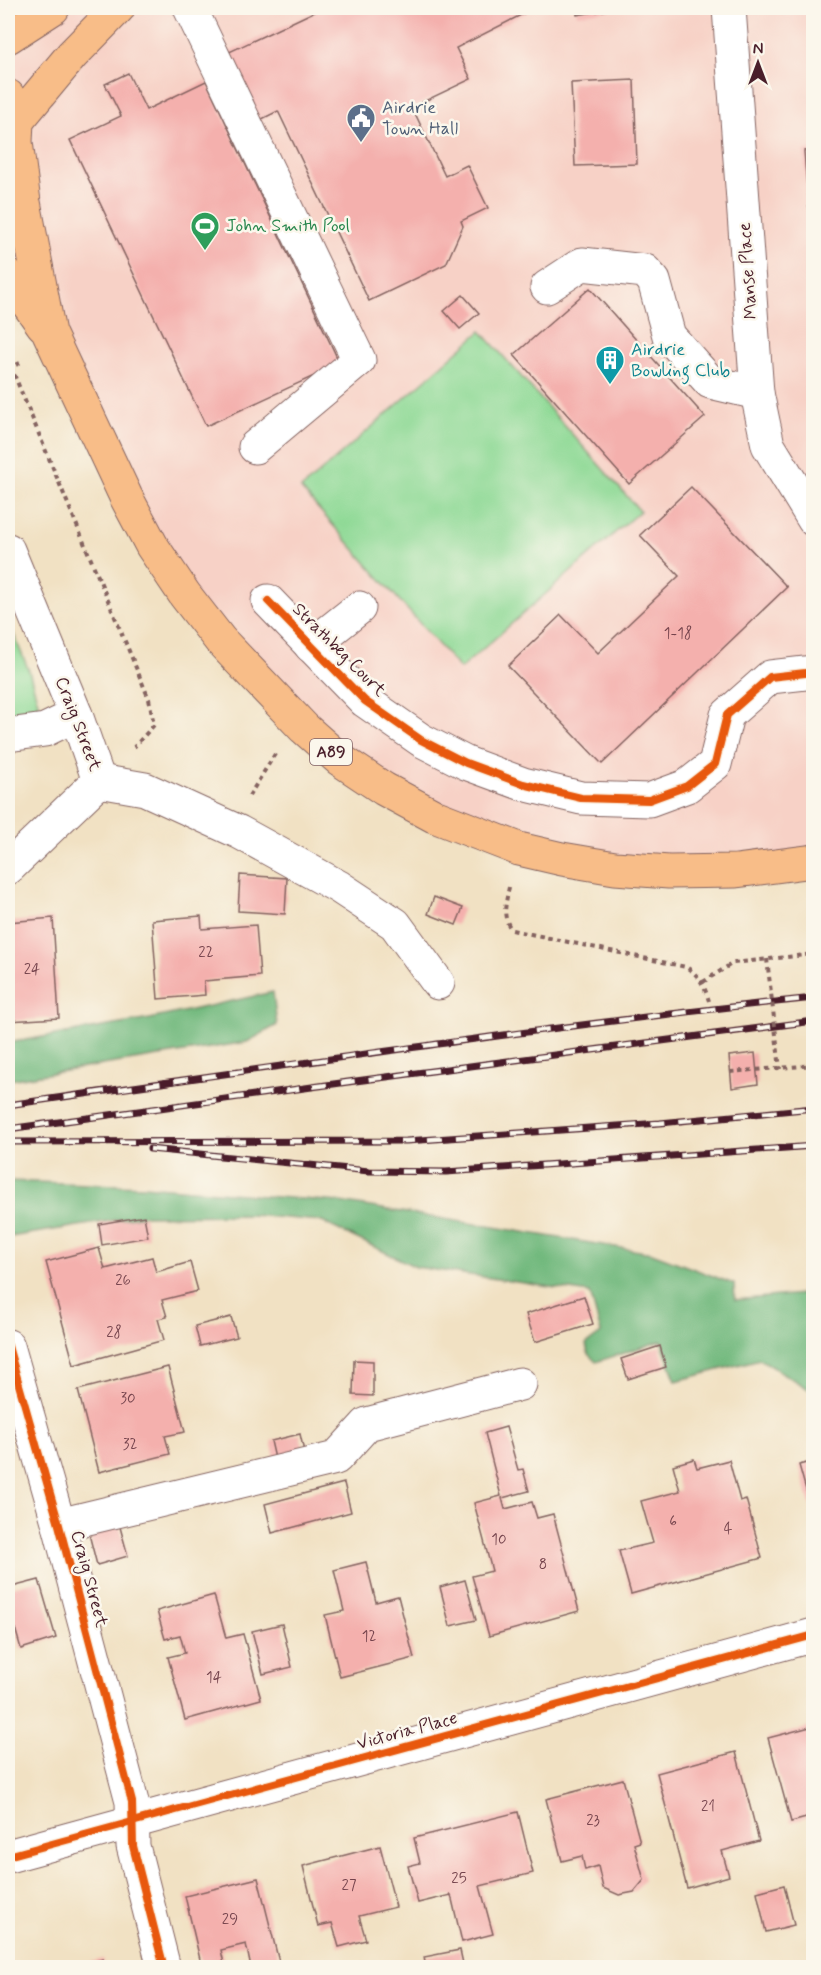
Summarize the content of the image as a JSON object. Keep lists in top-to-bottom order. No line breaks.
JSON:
{"streets":{"main road":["A89"],"street":["Manse Place","Strathbeg Court","Craig Street","Victoria Place"]},"crossings":[["Craig Street","Victoria Place"]],"places":{"public building":["Airdrie Town Hall"],"sports":["John Smith Pool"],"building":["Airdrie Bowling Club"]},"house_numbers":["1-18","22","24","26","28","30","32","6","4","10","8","12","14","21","23","25","27","29"],"north":"top"}
